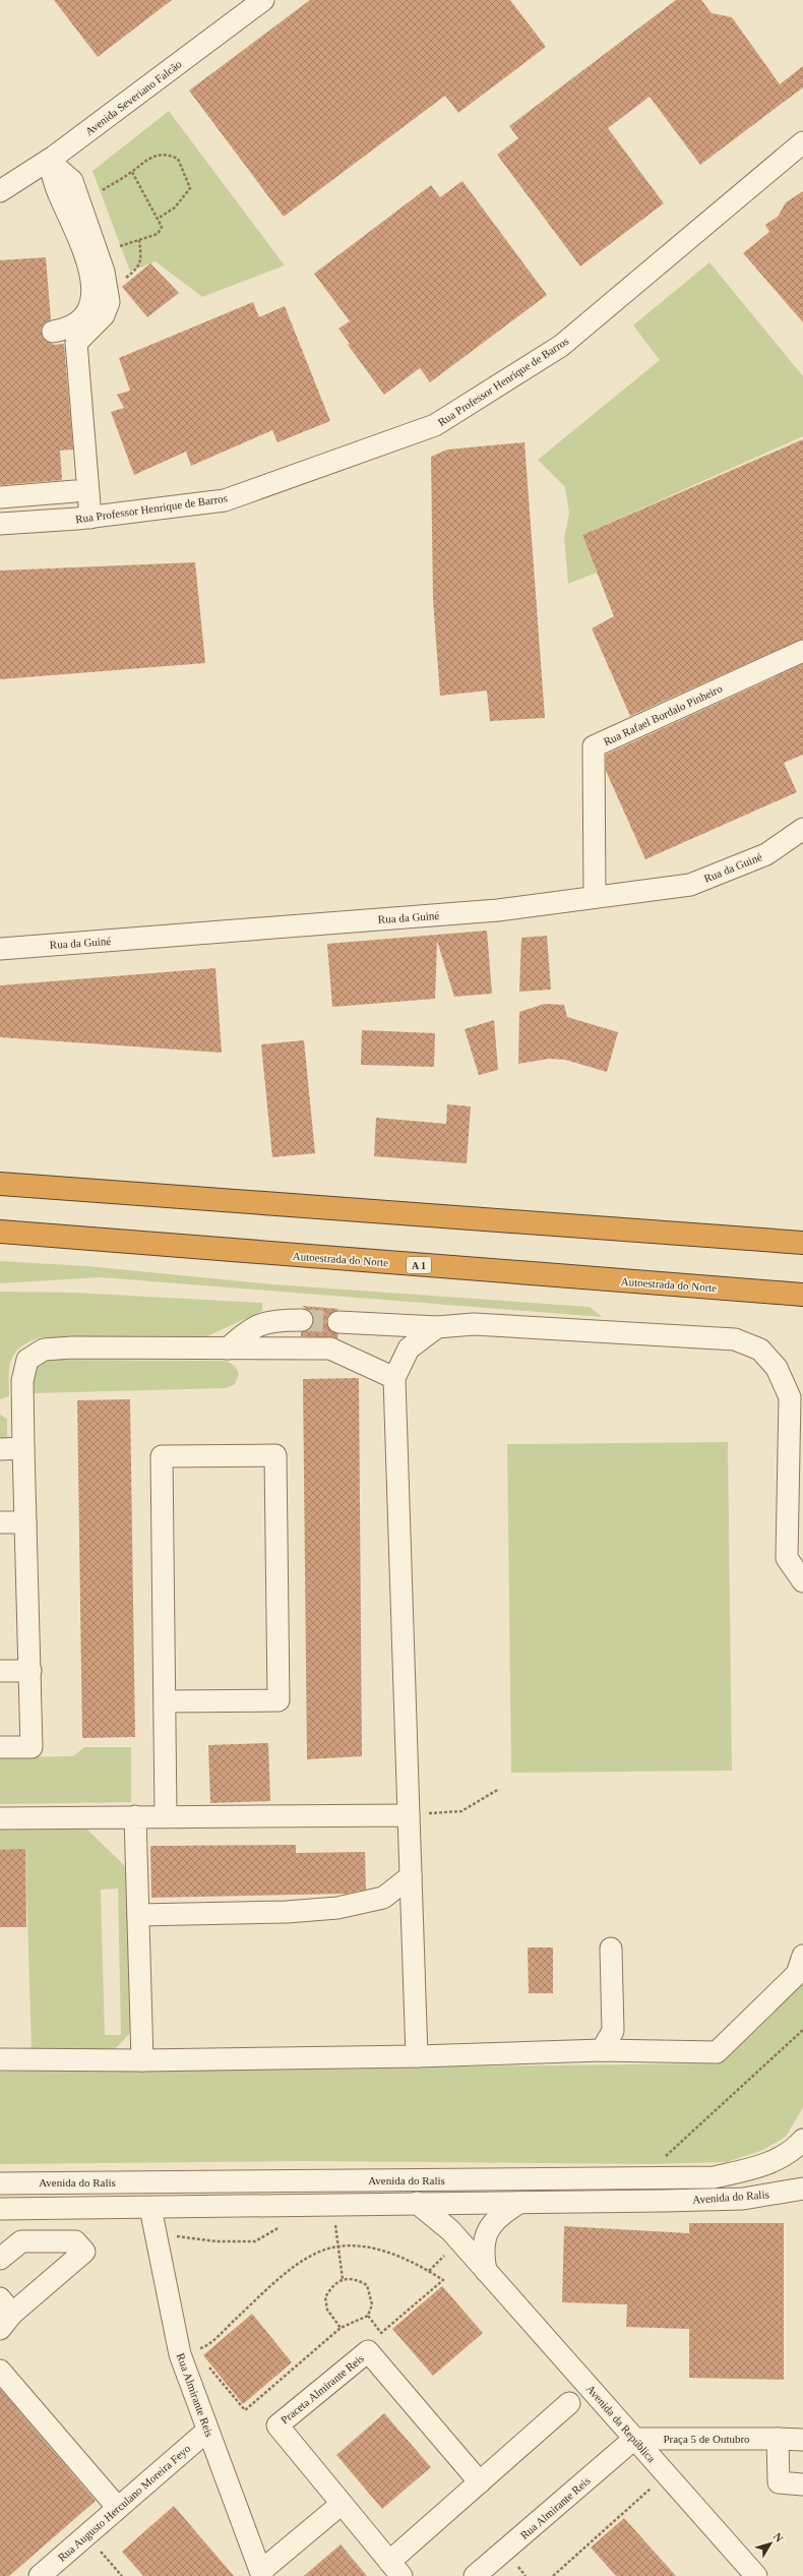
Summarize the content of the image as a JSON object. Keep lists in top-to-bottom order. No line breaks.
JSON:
{"streets":{"highway":["Autoestrada do Norte","A 1"],"street":["Avenida Severiano Falcão","Rua Professor Henrique de Barros","Rua Rafael Bordalo Pinheiro","Rua da Guiné","Avenida do Ralis","Praceta Almirante Reis","Rua Almirante Reis","Avenida da República","Praça 5 de Outubro","Rua Augusto Herculano Moreira Feyo"]},"crossings":[["Rua Rafael Bordalo Pinheiro","Rua da Guiné"],["Avenida do Ralis","Rua Almirante Reis"],["Avenida do Ralis","Avenida da República"],["Rua Almirante Reis","Avenida da República"],["Rua Almirante Reis","Praça 5 de Outubro"],["Rua Almirante Reis","Rua Augusto Herculano Moreira Feyo"],["Avenida da República","Praça 5 de Outubro"]],"north":"top right"}
